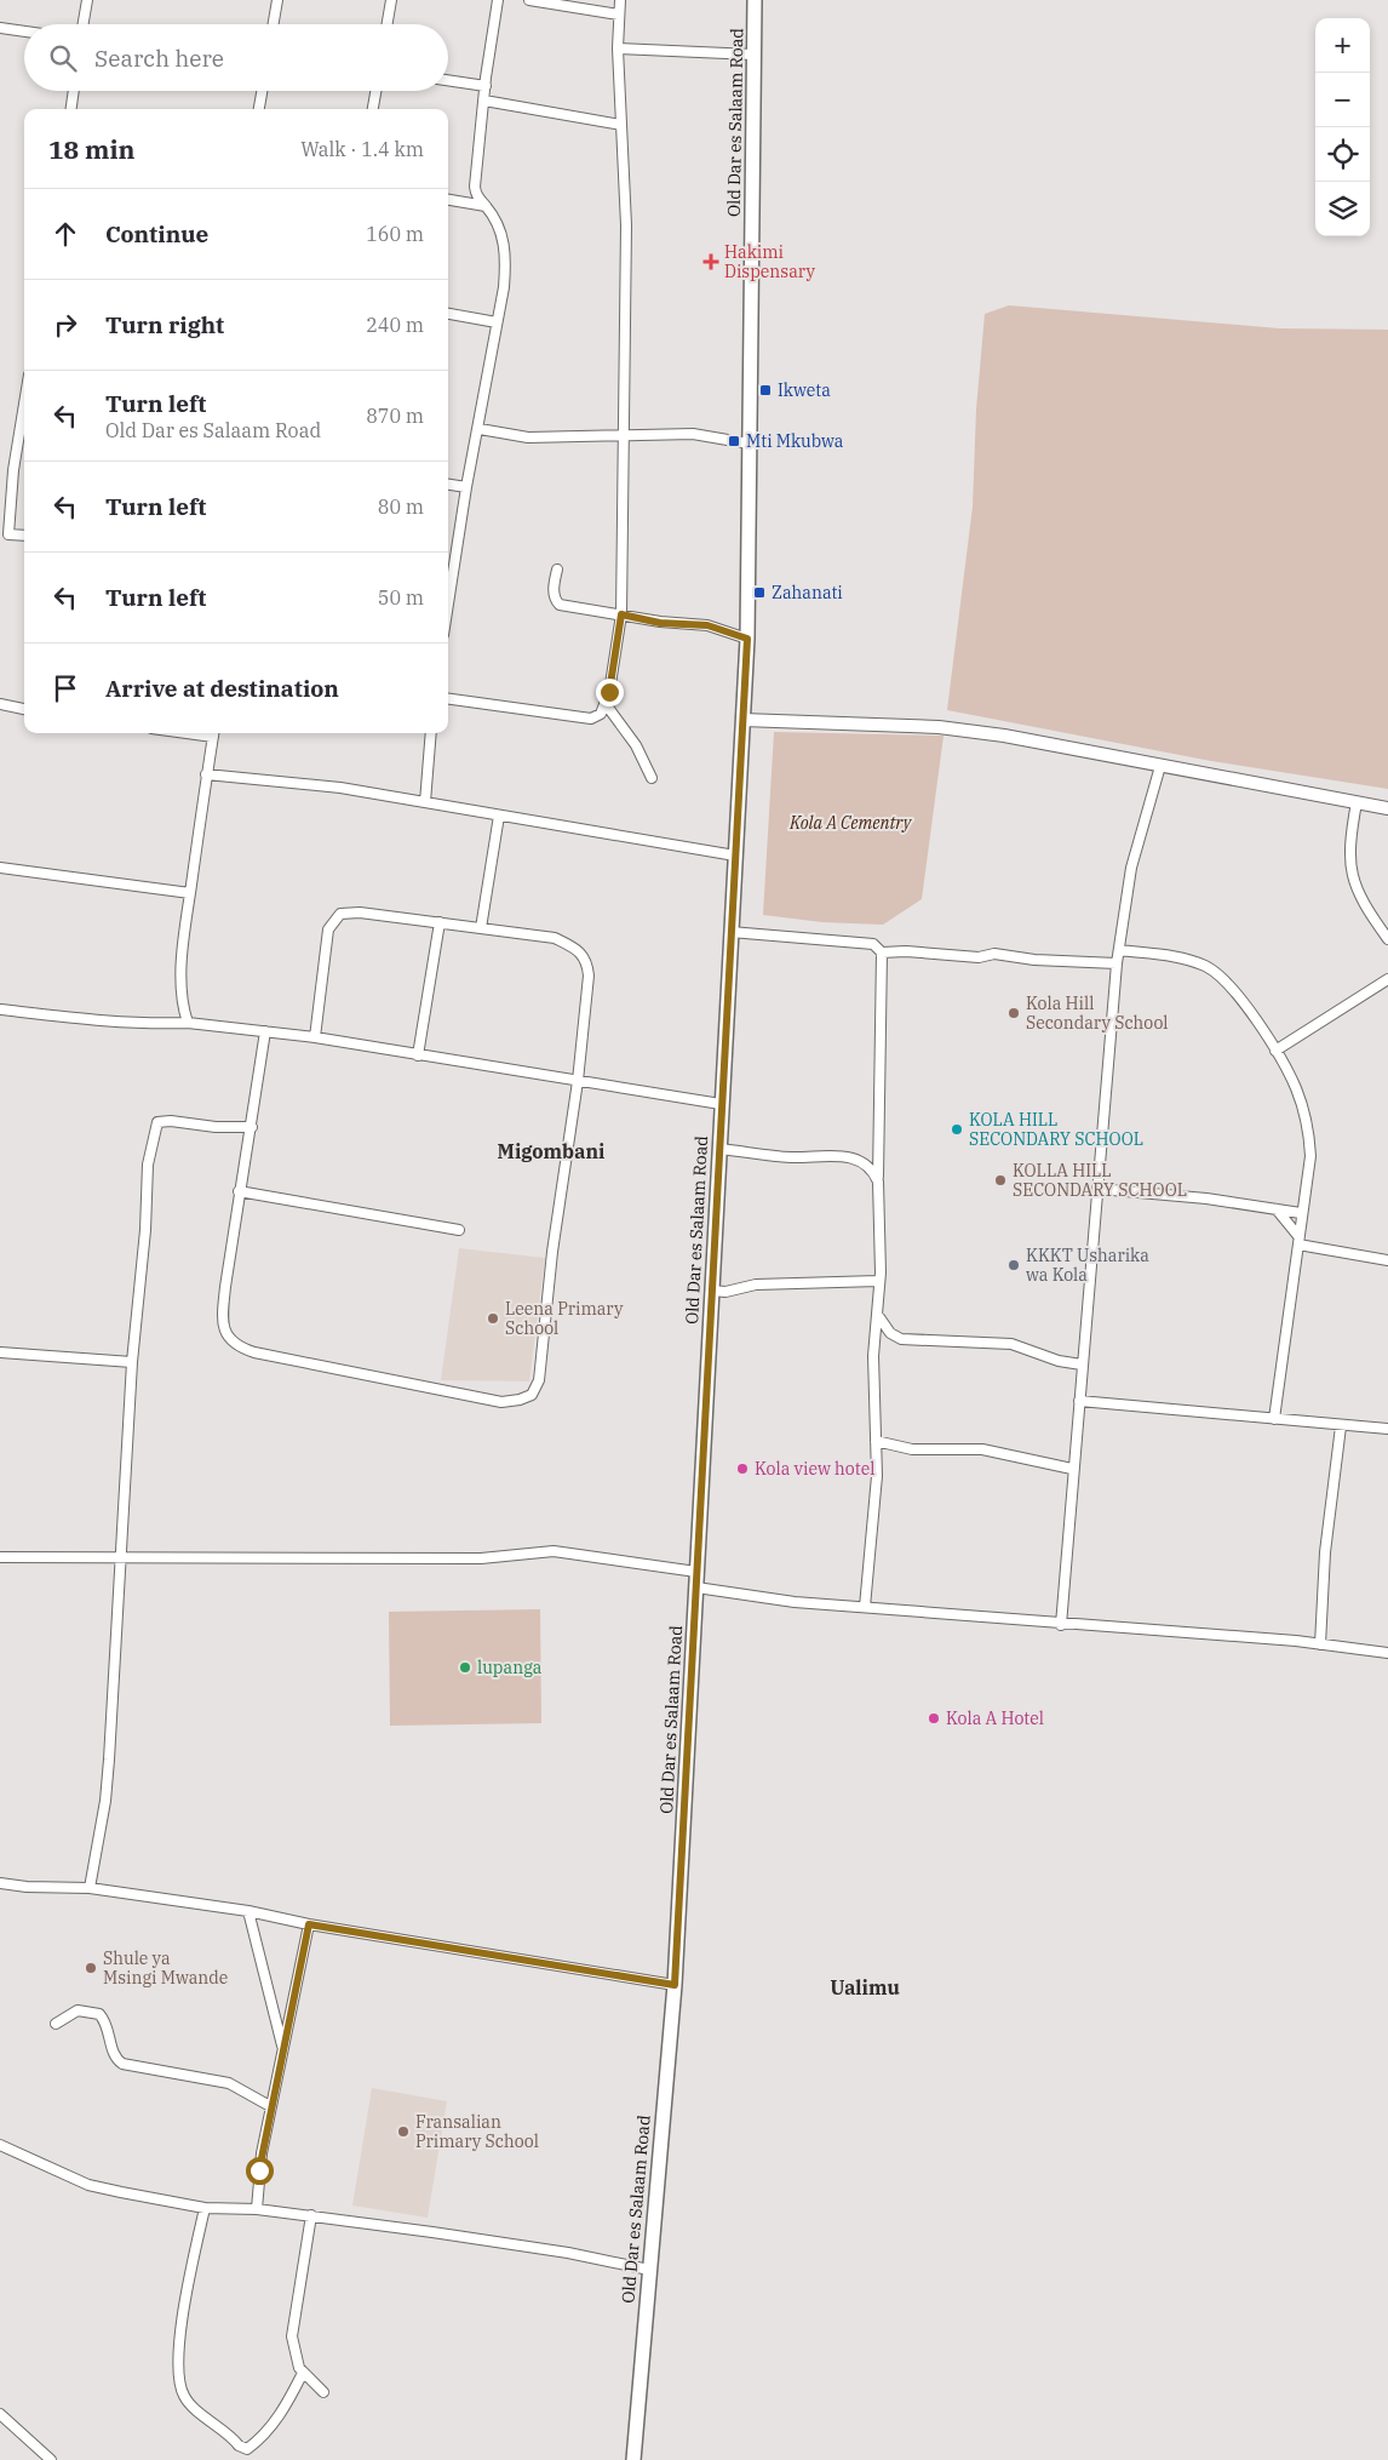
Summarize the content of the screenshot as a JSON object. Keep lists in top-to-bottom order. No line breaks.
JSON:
{"streets":{"main road":["Old Dar es Salaam Road"]},"districts":["Migombani","Ualimu"],"parks":["Kola A Cementry"],"places":{"health":["Hakimi Dispensary"],"transit":["Ikweta","Mti Mkubwa","Zahanati"],"other":["Kola Hill Secondary School","KOLA HILL SECONDARY SCHOOL","KOLLA HILL SECONDARY SCHOOL","KKKT Usharika wa Kola","Leena Primary School","Kola view hotel","lupanga","Kola A Hotel","Shule ya Msingi Mwande","Fransalian Primary School"]},"page":{"map_buttons":["+","−"],"search":"Search here","heading":["18 min","Walk · 1.4 km"],"list":[["Continue","160 m"],["Turn right","240 m"],["Turn left","Old Dar es Salaam Road","870 m"],["Turn left","80 m"],["Turn left","50 m"],"Arrive at destination"]}}
